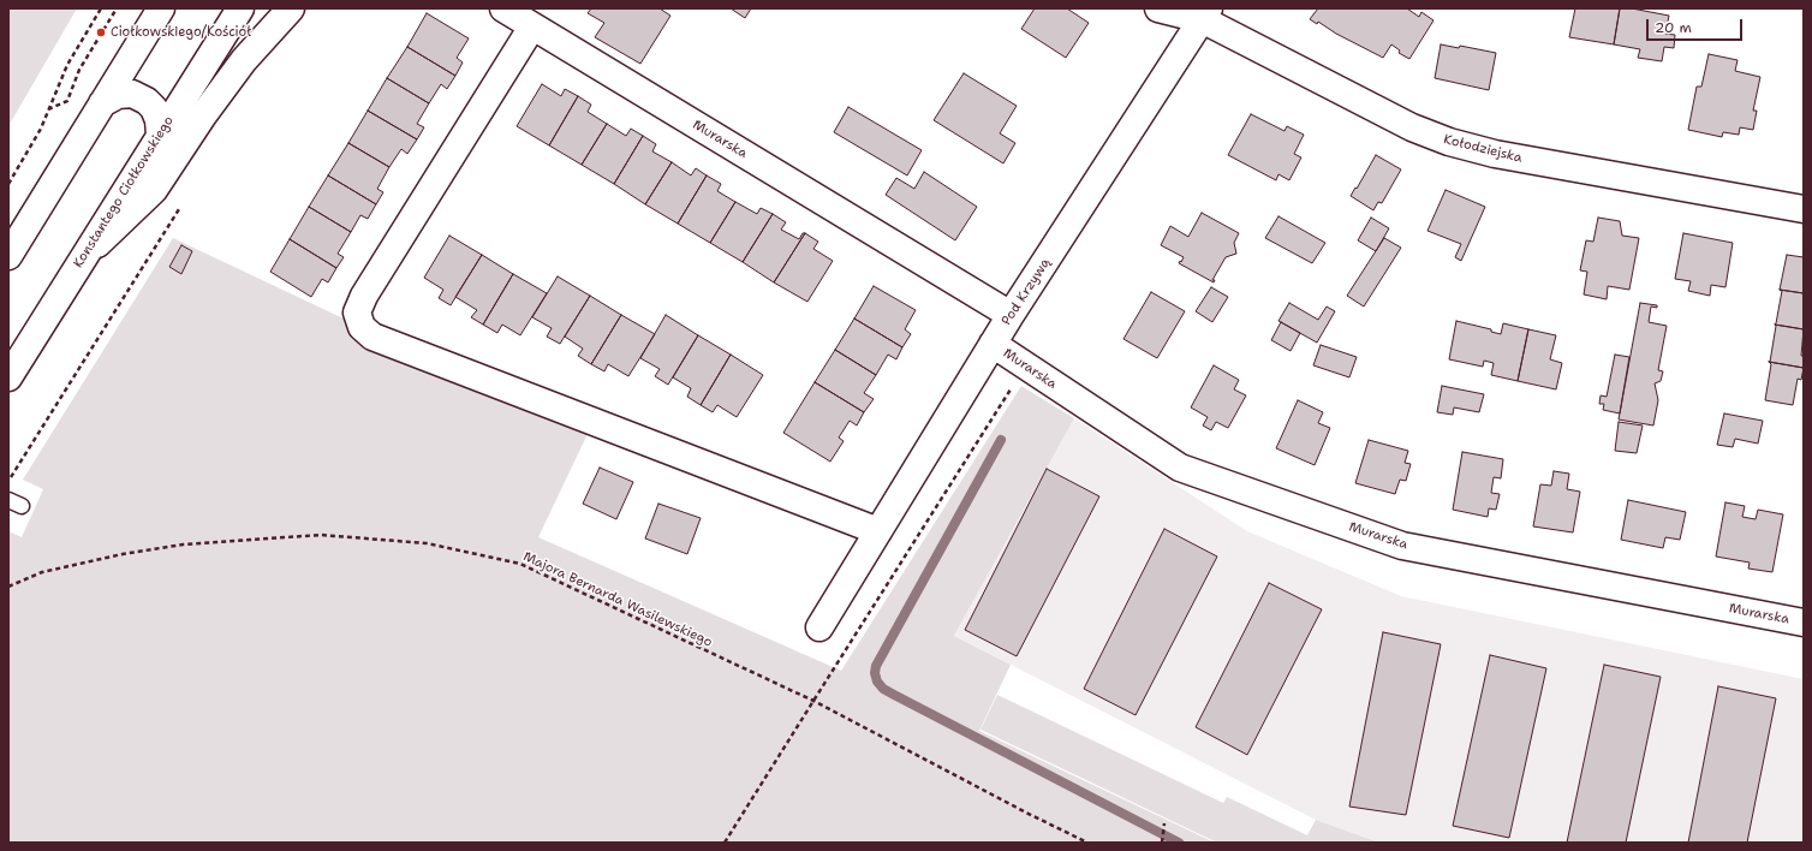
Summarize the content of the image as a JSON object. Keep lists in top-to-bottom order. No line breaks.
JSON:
{"streets":{"street":["Murarska","Kołodziejska","Konstantego Ciołkowskiego","Pod Krzywą"],"path":["Majora Bernarda Wasilewskiego"]},"crossings":[["Murarska","Pod Krzywą"],["Kołodziejska","Pod Krzywą"]],"places":["Ciołkowskiego/Kościół"],"scale_bar":"20 m"}
